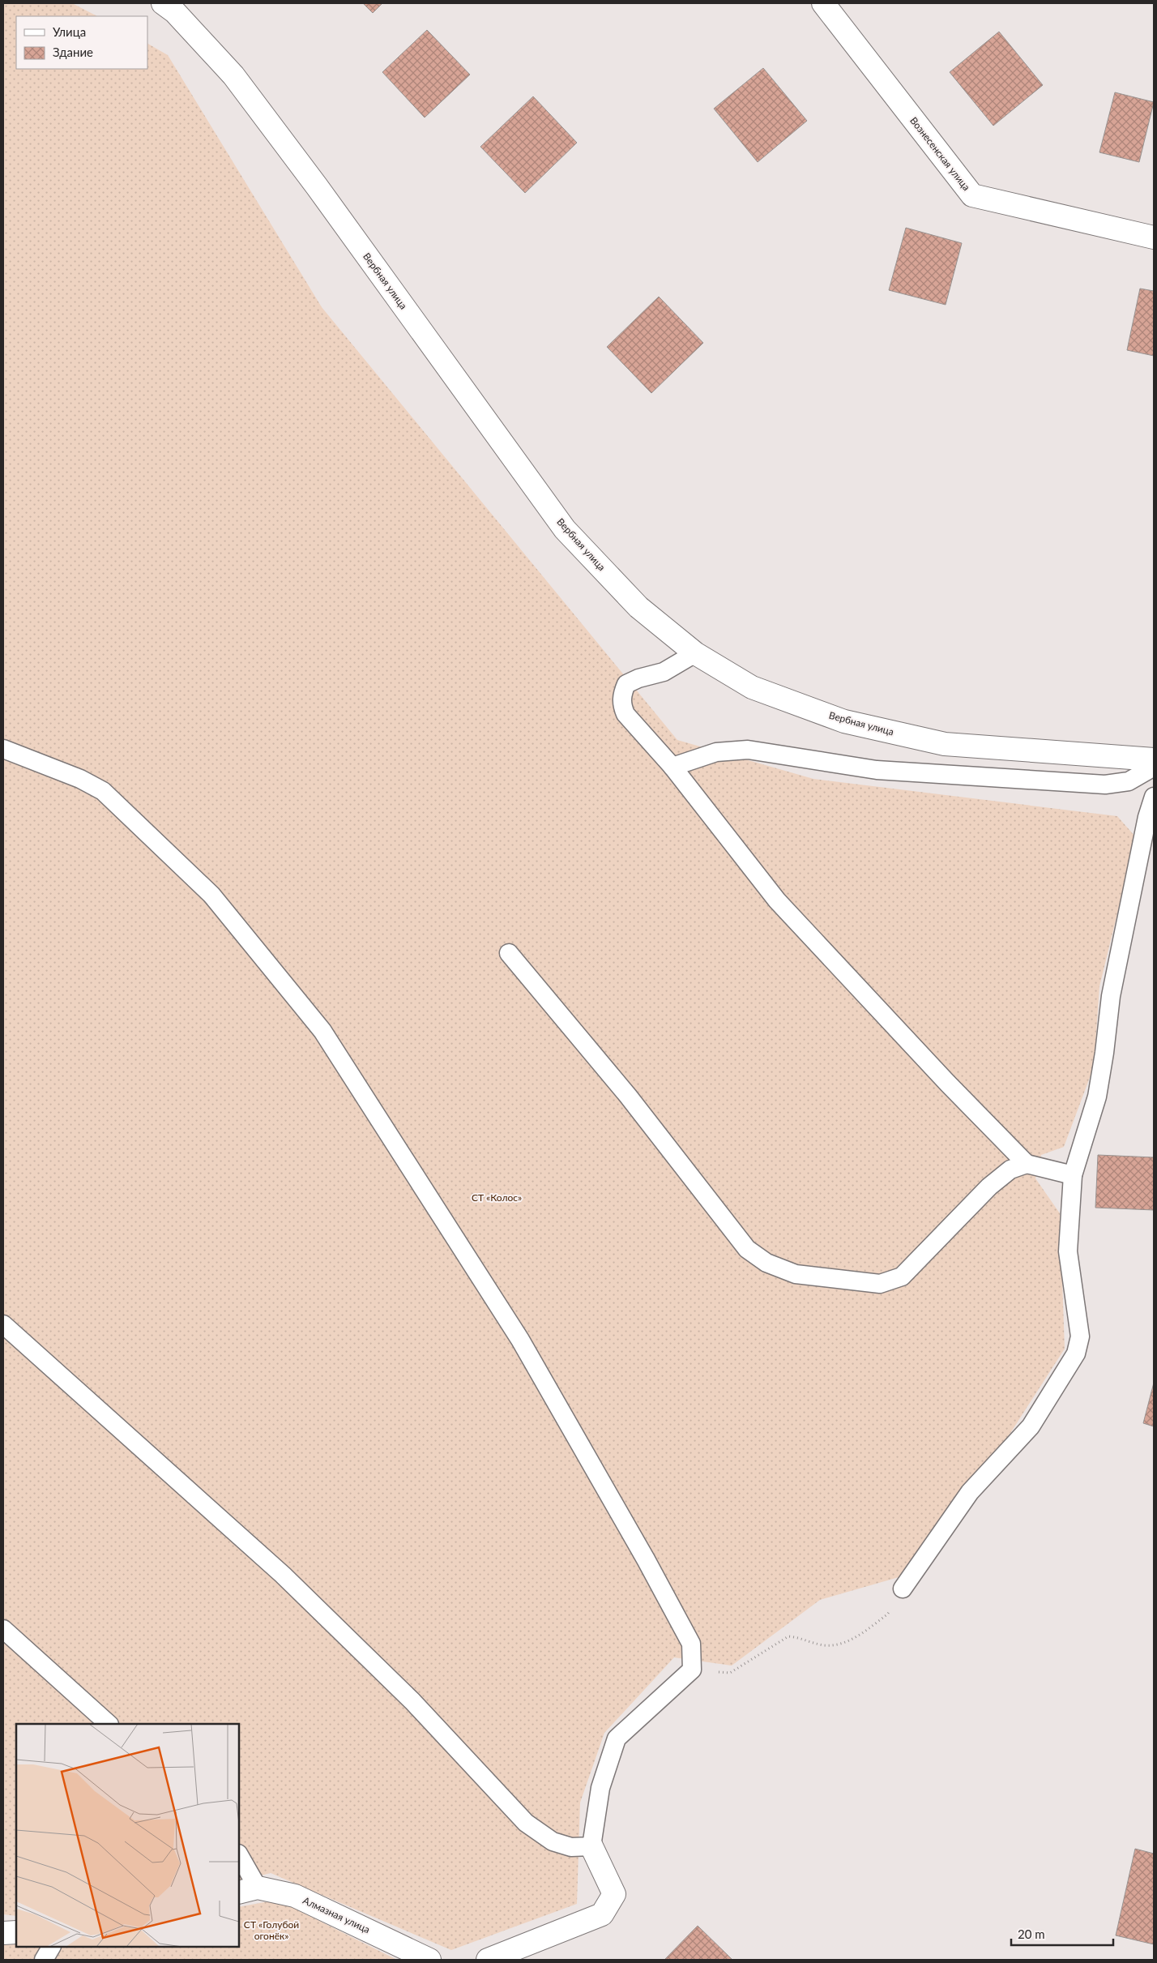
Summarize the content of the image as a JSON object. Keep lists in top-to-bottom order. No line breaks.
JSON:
{"streets":{"street":["Вознесенская улица","Вербная улица","Алмазная улица"]},"parks":["СТ «Колос»","СТ «Голубой огонёк»"],"legend":["Улица","Здание"],"scale_bar":"20 m"}
